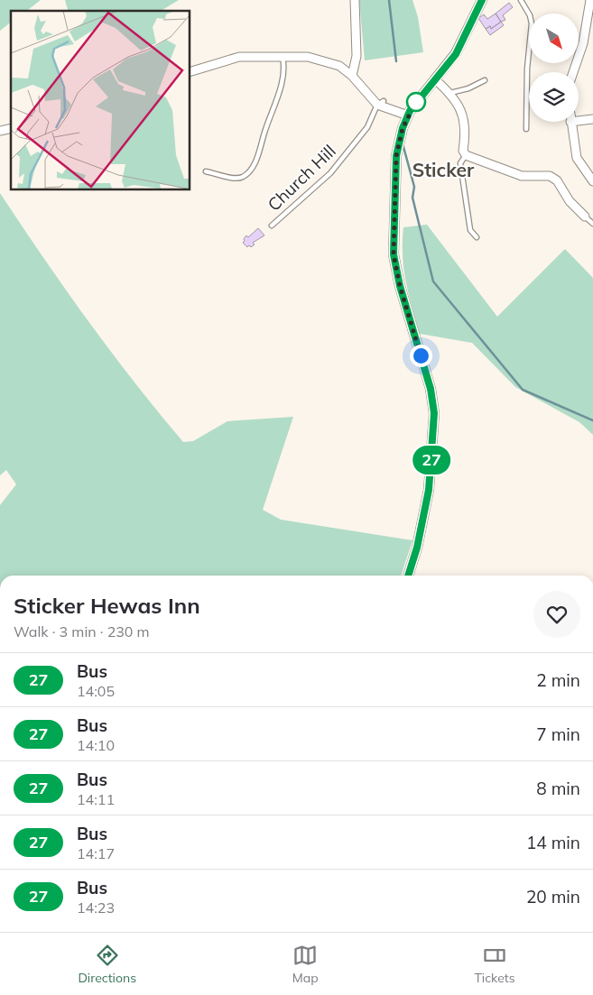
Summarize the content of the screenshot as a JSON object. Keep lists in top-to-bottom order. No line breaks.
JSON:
{"streets":{"lane":["Church Hill"]},"districts":["Sticker"],"lines":["bus line 27"],"north":"bottom right","page":{"on_map":"27","heading":["Sticker Hewas Inn","Walk · 3 min · 230 m"],"list":[{"mark":"27","name":"Bus","note":"14:05","value":"2 min"},{"mark":"27","name":"Bus","note":"14:10","value":"7 min"},{"mark":"27","name":"Bus","note":"14:11","value":"8 min"},{"mark":"27","name":"Bus","note":"14:17","value":"14 min"},{"mark":"27","name":"Bus","note":"14:23","value":"20 min"}],"tabs":["Directions","Map","Tickets"]}}
